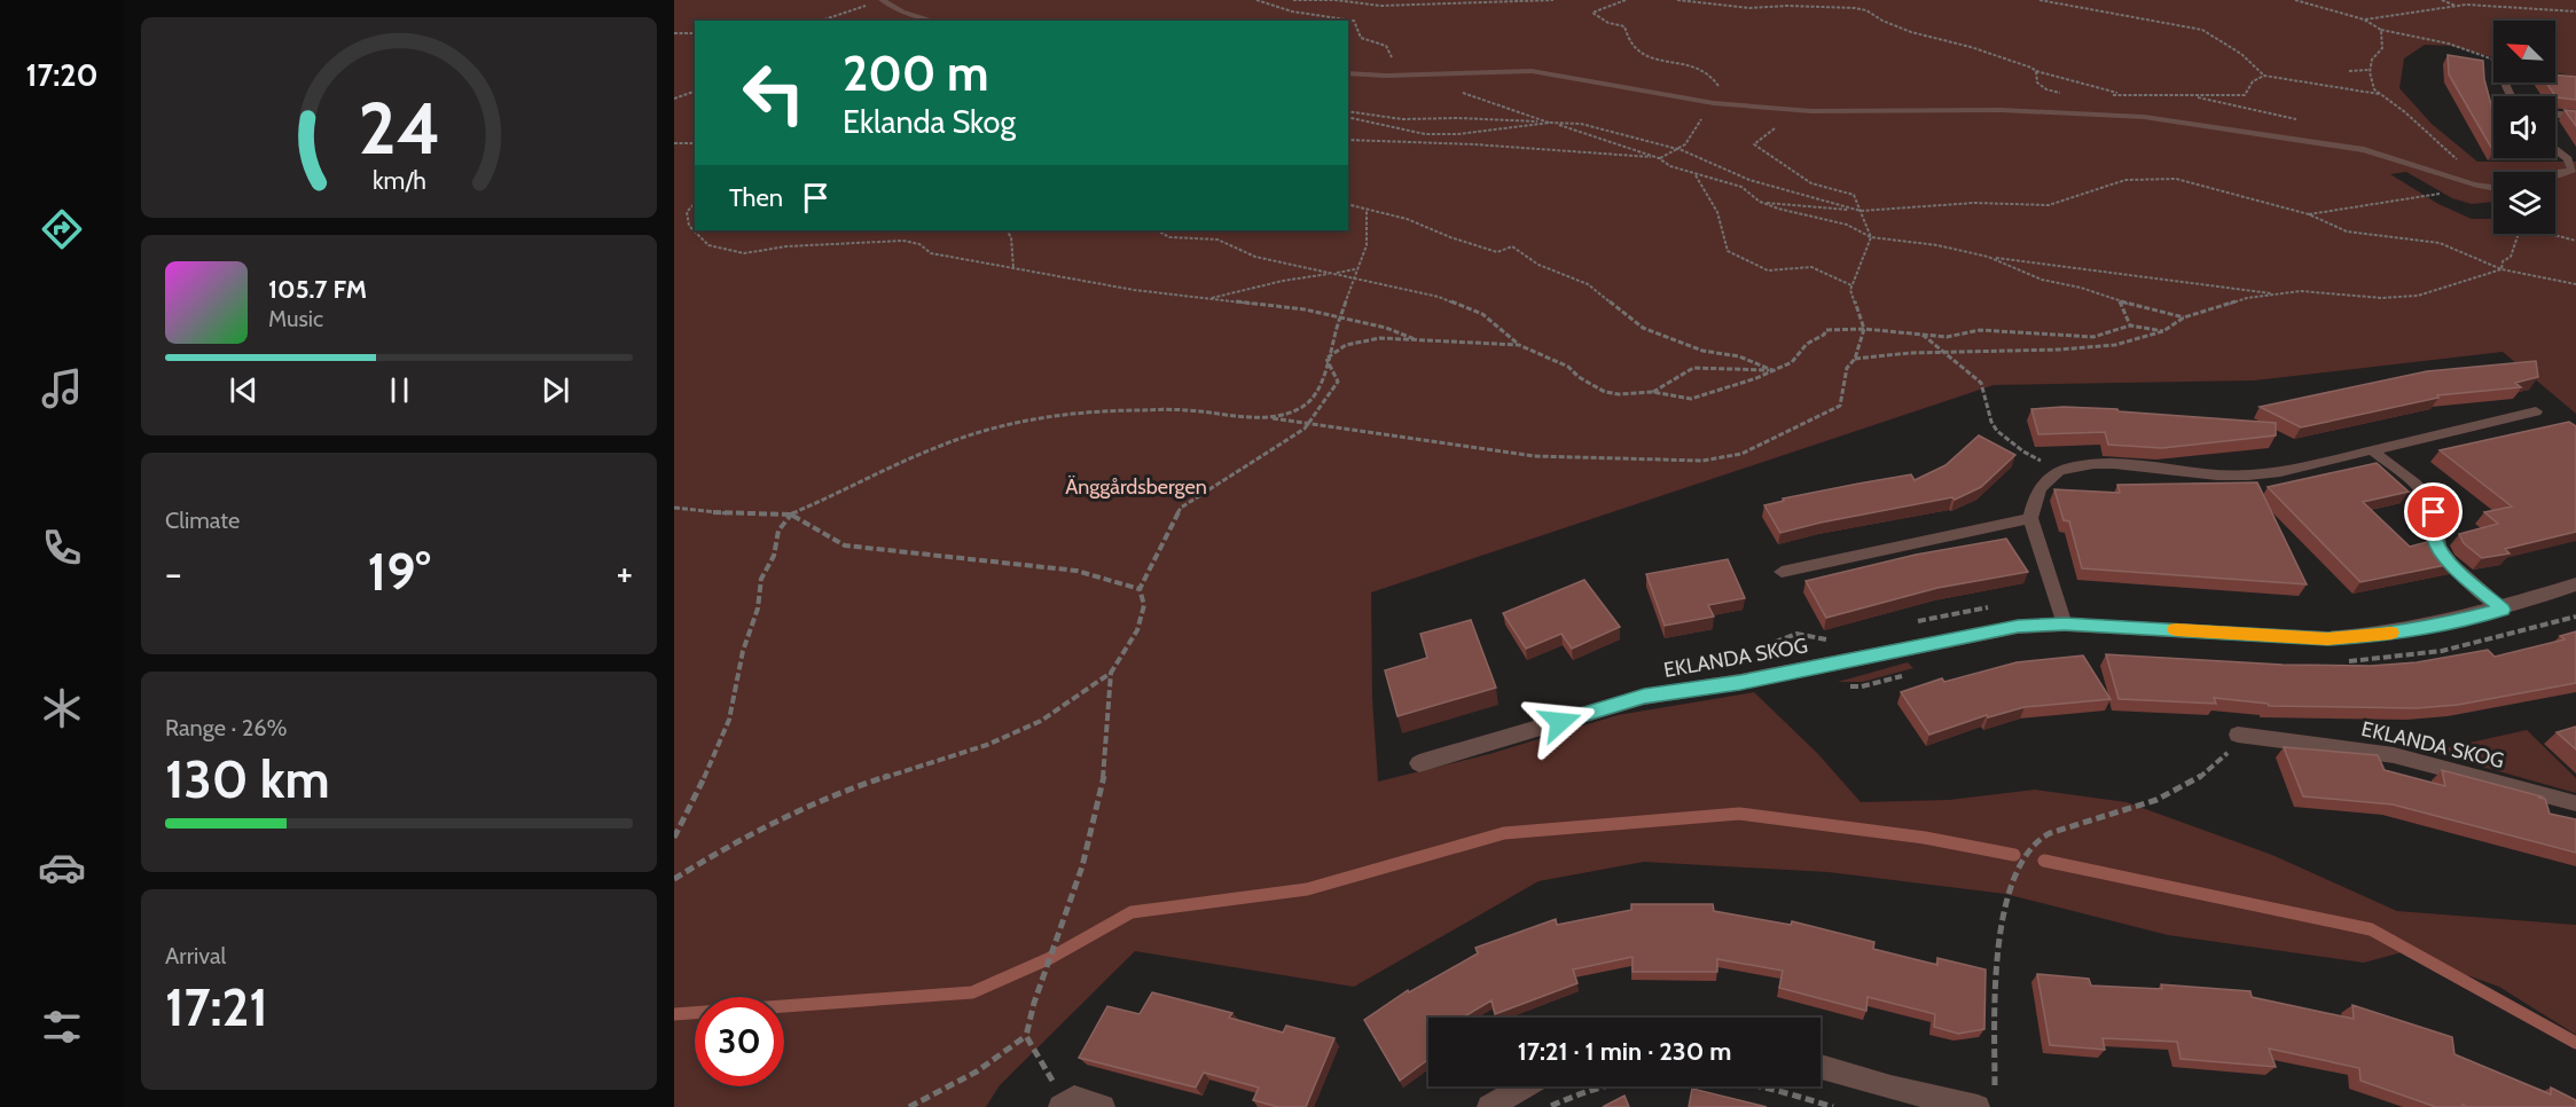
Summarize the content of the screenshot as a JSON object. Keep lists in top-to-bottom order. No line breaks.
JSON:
{"streets":{"street":["EKLANDA SKOG"]},"parks":["Änggårdsbergen"],"north":"top left","page":{"tabs":"17:20","turn":["200 m","Eklanda Skog"],"then":"Then","song":["105.7 FM","Music"],"tile":["Climate",["Range · 26%","130 km"],["Arrival","17:21"]],"heat":["−","19°","+"],"limit":"30","trip":"17:21 · 1 min · 230 m","gauge":["24","km/h"]}}
